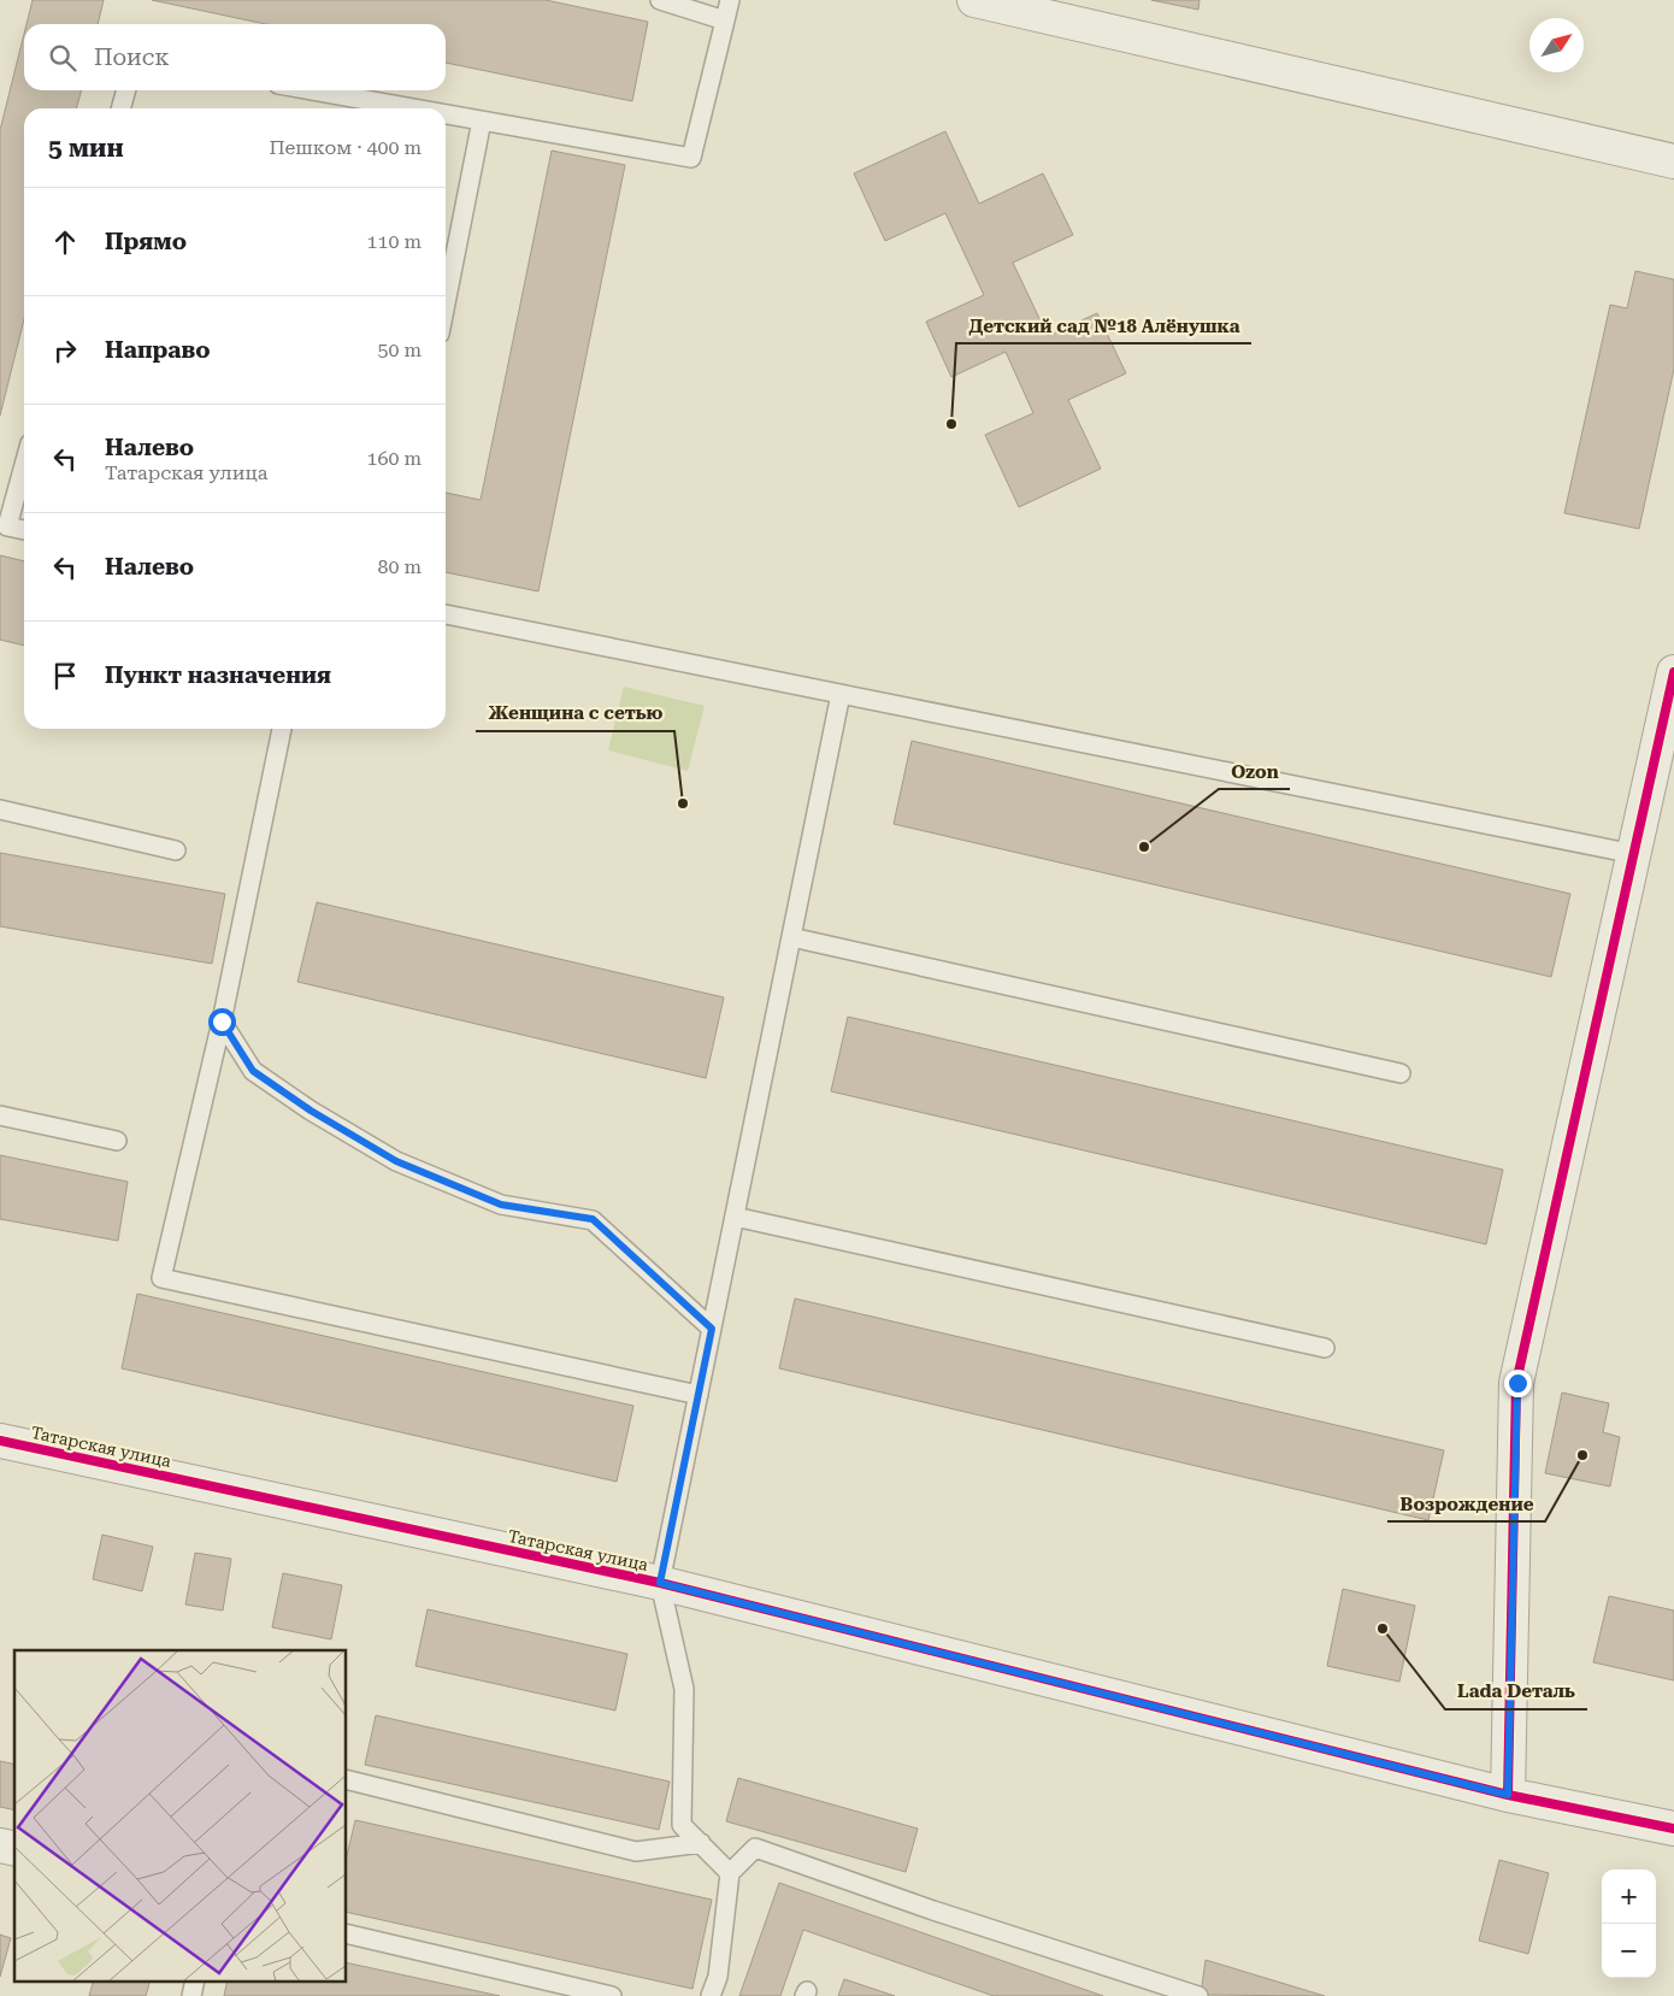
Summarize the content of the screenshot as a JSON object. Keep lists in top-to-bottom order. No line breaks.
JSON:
{"streets":{"street":["Татарская улица"]},"places":["Детский сад №18 Алёнушка","Женщина с сетью","Ozon","Возрождение","Lada Dеталь"],"north":"top right","page":{"search":"Поиск","heading":["5 мин","Пешком · 400 m"],"list":[["Прямо","110 m"],["Направо","50 m"],["Налево","Татарская улица","160 m"],["Налево","80 m"],"Пункт назначения"],"map_buttons":["+","−"]}}
